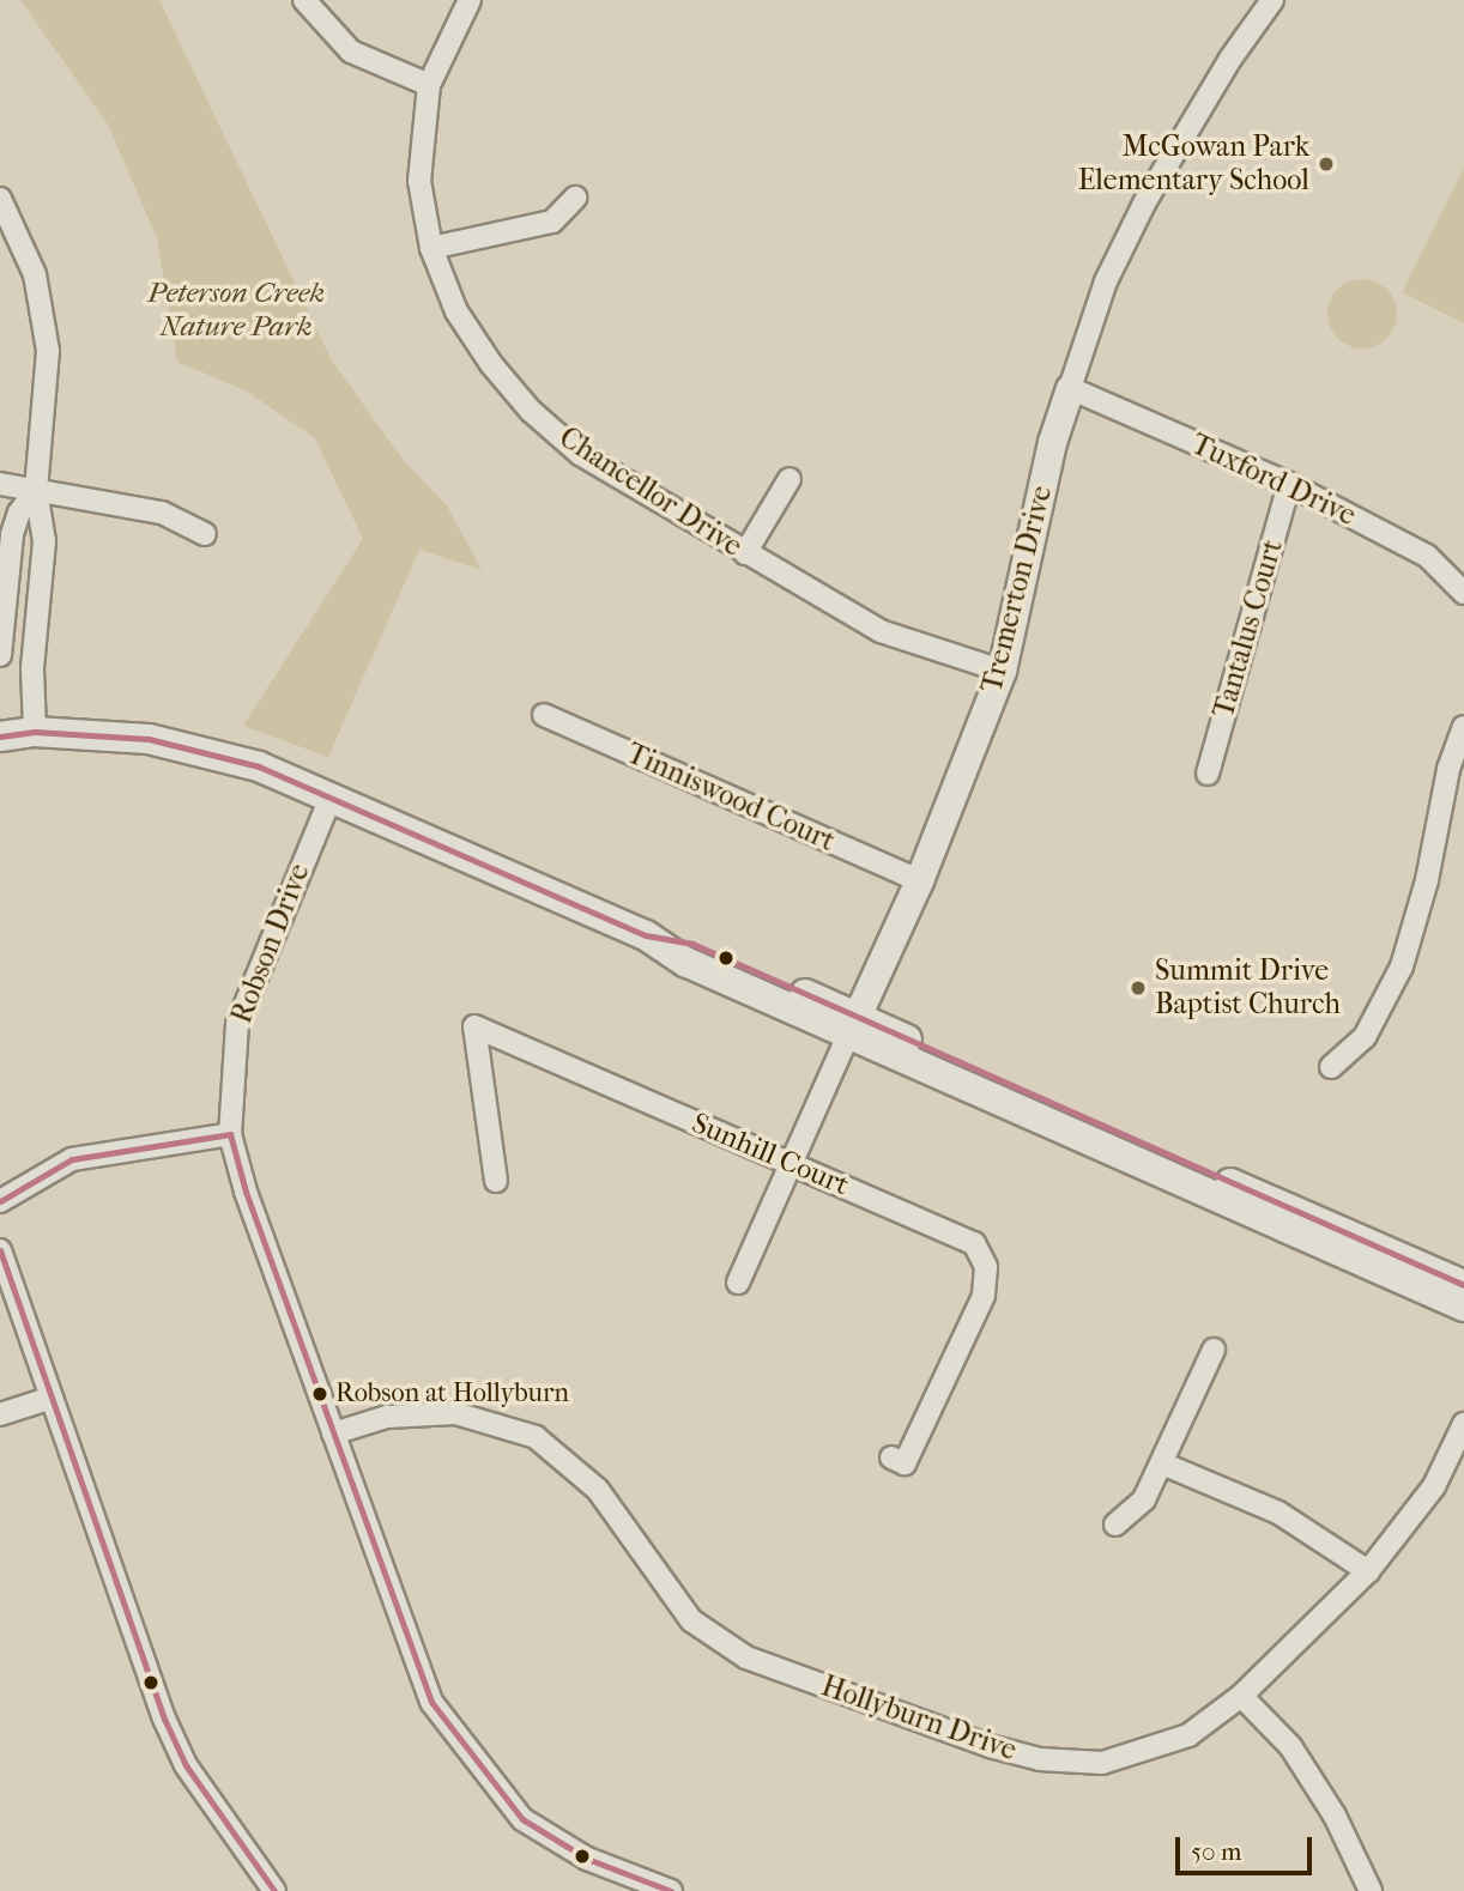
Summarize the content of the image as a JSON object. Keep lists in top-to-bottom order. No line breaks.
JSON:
{"streets":{"street":["Tuxford Drive","Chancellor Drive","Tremerton Drive","Tantalus Court","Tinniswood Court","Robson Drive","Sunhill Court","Hollyburn Drive"]},"crossings":[["Tuxford Drive","Tremerton Drive"],["Tuxford Drive","Tantalus Court"],["Chancellor Drive","Tremerton Drive"],["Tremerton Drive","Tinniswood Court"],["Tremerton Drive","Sunhill Court"],["Robson Drive","Hollyburn Drive"]],"parks":["Peterson Creek Nature Park"],"places":["McGowan Park Elementary School","Summit Drive Baptist Church","Robson at Hollyburn"],"scale_bar":"50 m"}
